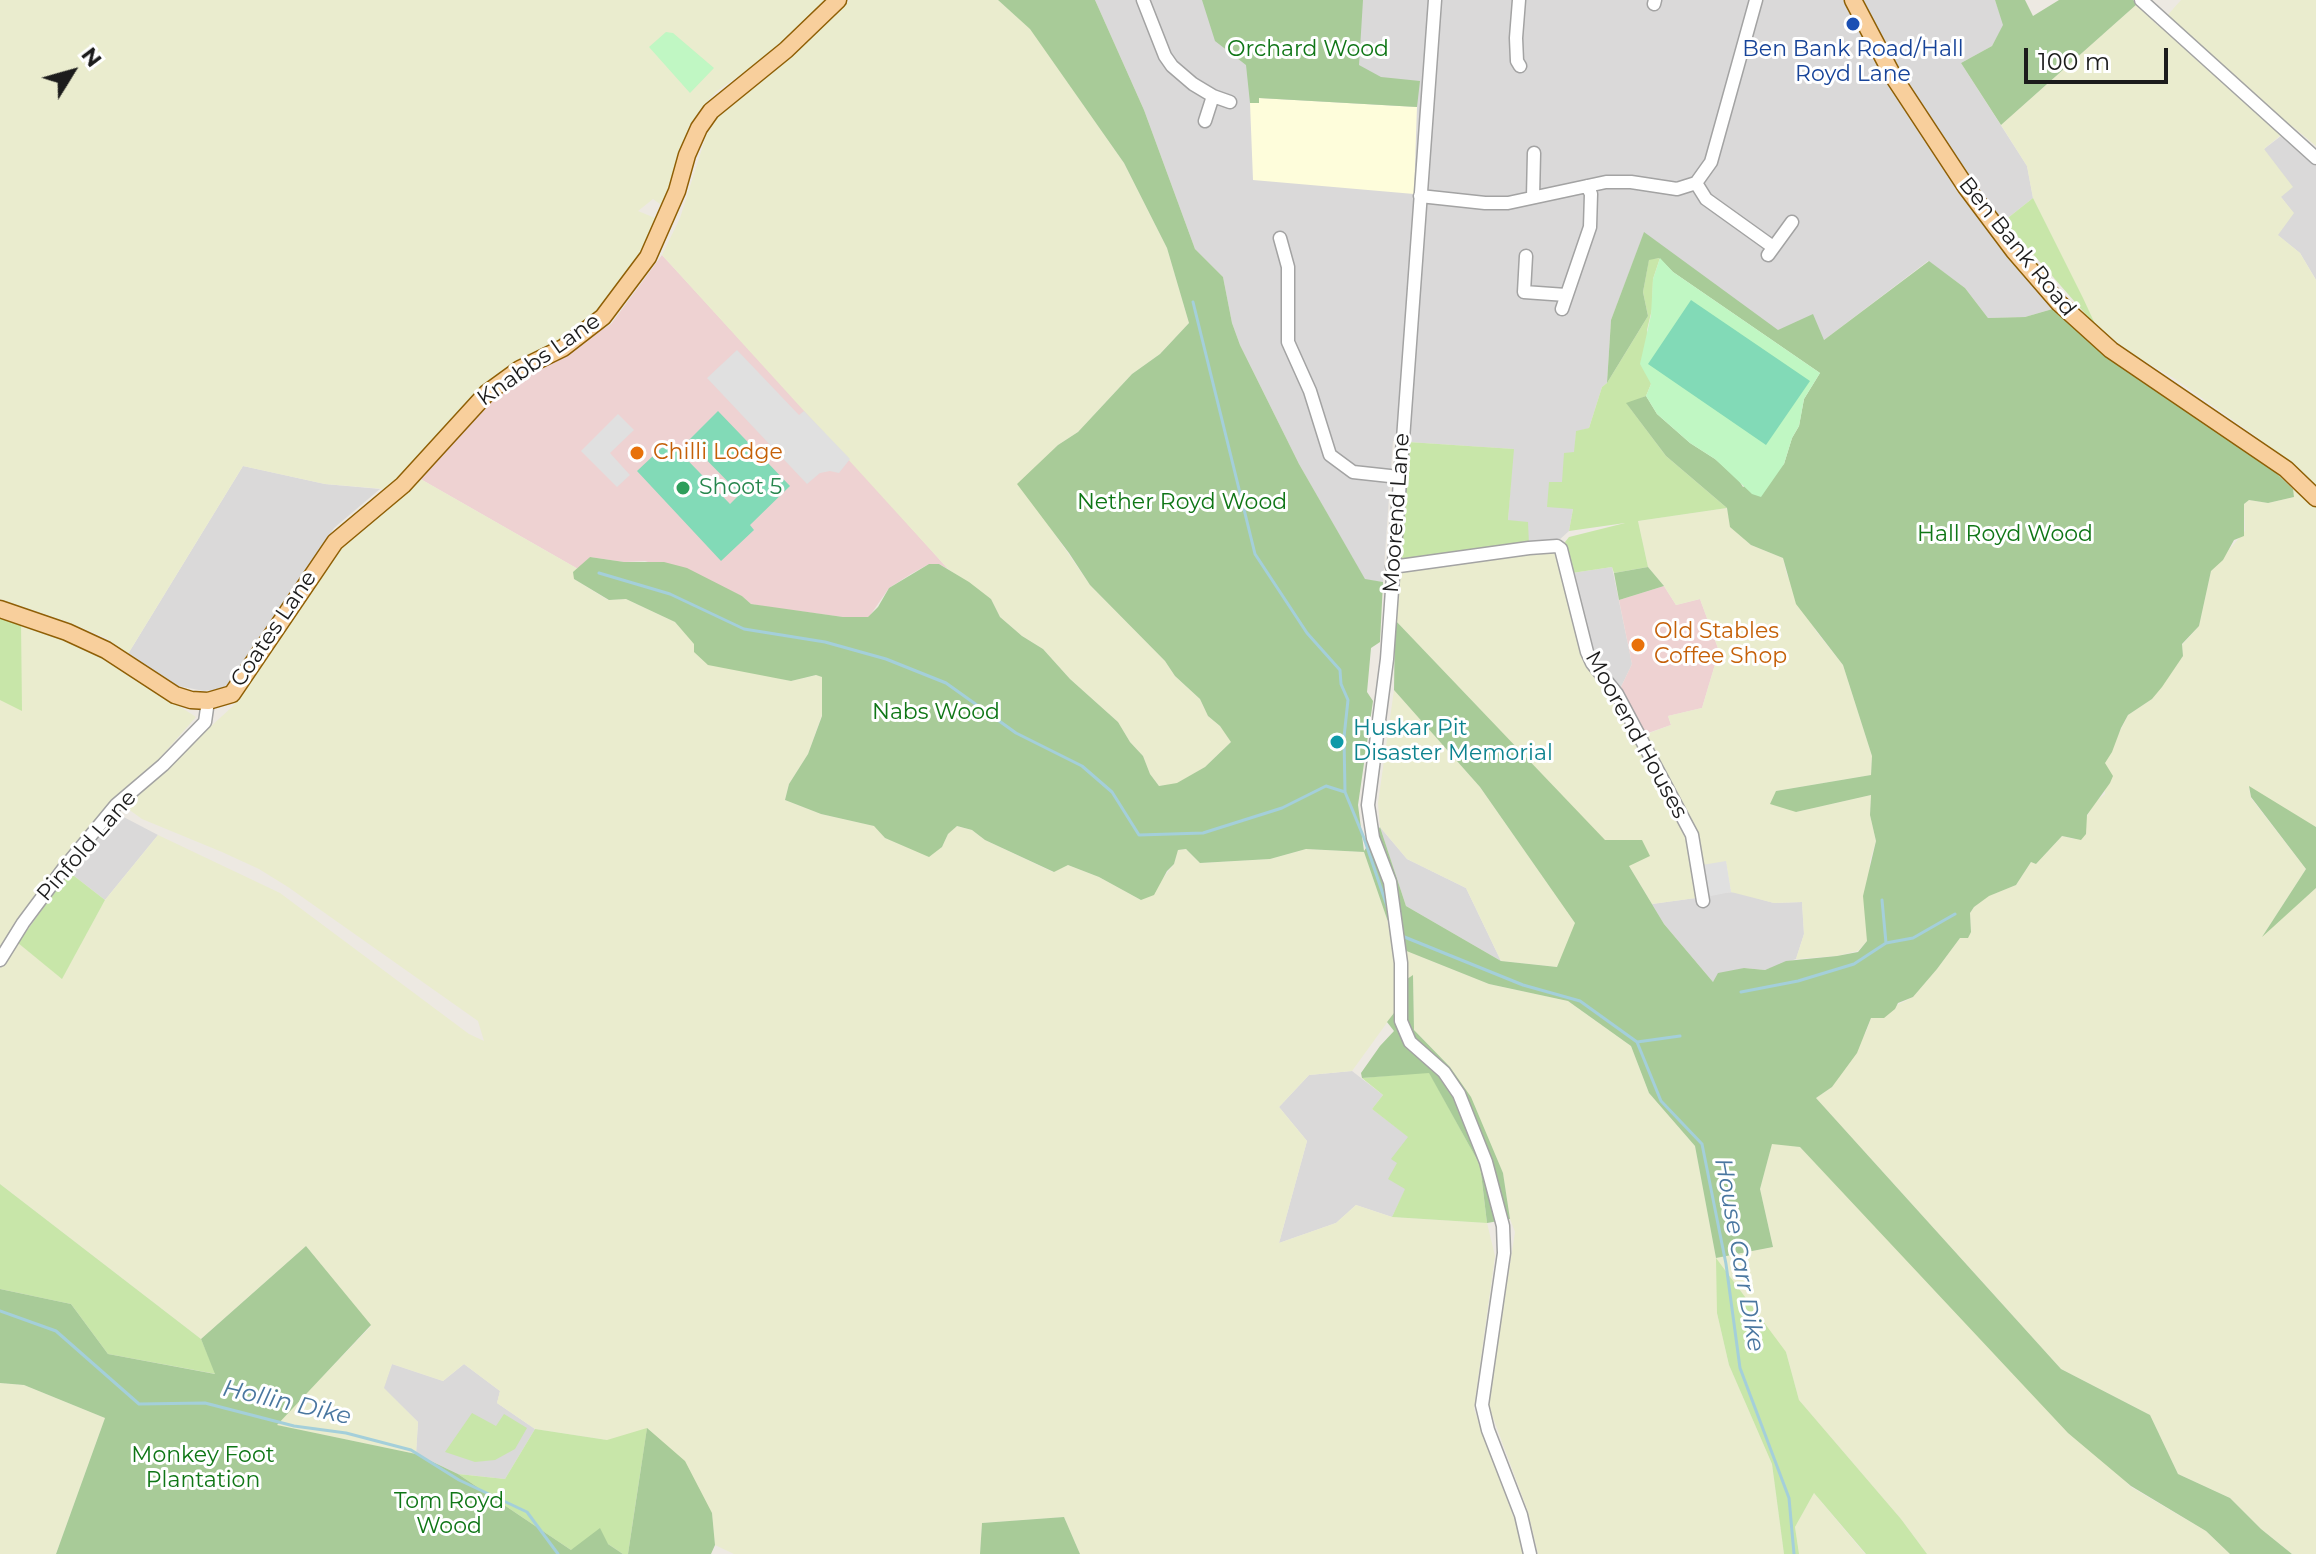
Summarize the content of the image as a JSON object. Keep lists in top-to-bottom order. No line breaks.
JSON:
{"streets":{"main road":["Ben Bank Road","Knabbs Lane","Coates Lane"],"street":["Moorend Lane","Moorend Houses","Pinfold Lane"]},"crossings":[["Knabbs Lane","Coates Lane"],["Moorend Lane","Moorend Houses"],["Coates Lane","Pinfold Lane"]],"water":["House Carr Dike","Hollin Dike"],"parks":["Orchard Wood","Nether Royd Wood","Hall Royd Wood","Nabs Wood","Monkey Foot Plantation","Tom Royd Wood"],"places":["Ben Bank Road/Hall Royd Lane","Chilli Lodge","Shoot 5","Old Stables Coffee Shop","Huskar Pit Disaster Memorial"],"scale_bar":"100 m","north":"top right"}
